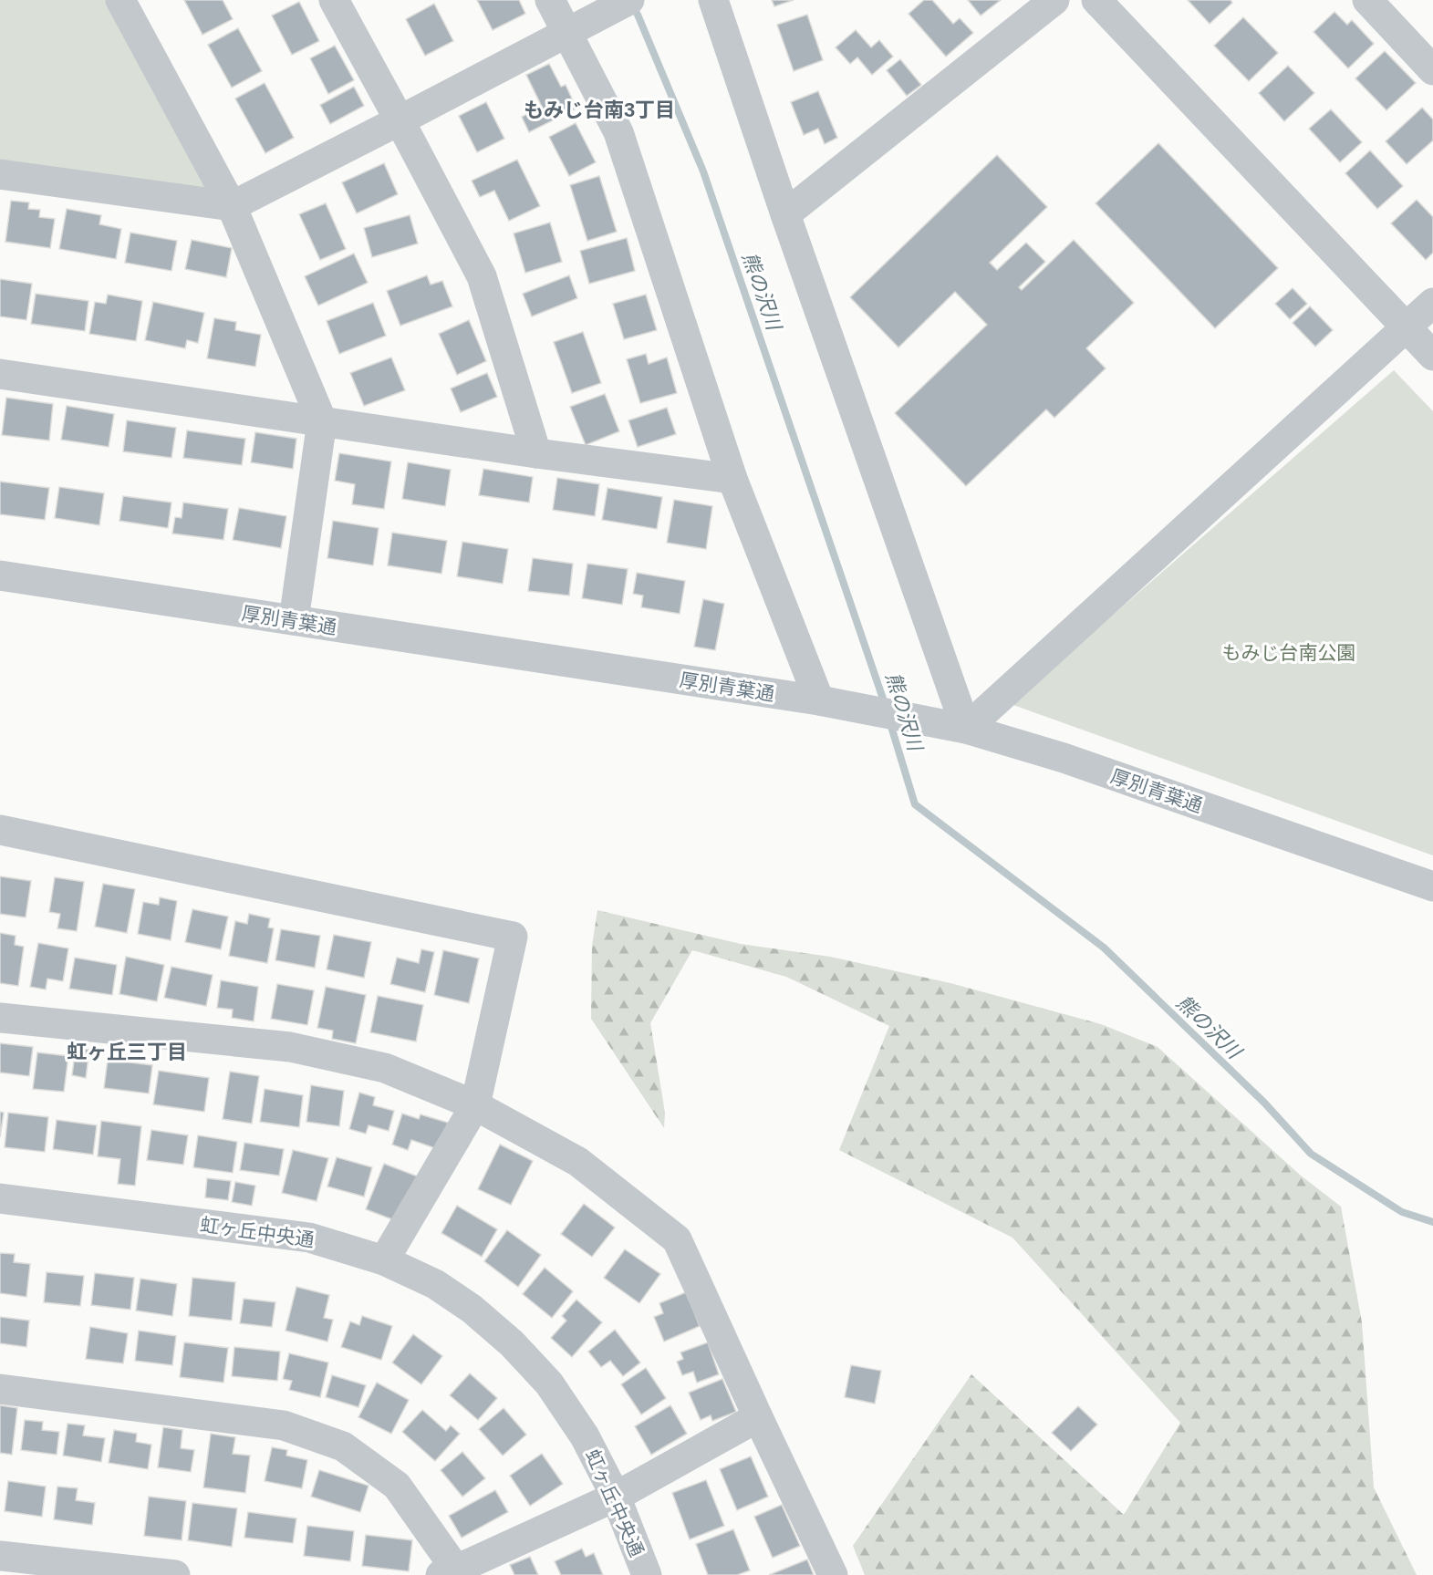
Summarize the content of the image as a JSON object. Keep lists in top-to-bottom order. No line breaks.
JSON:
{"streets":{"street":["厚別青葉通","虹ヶ丘中央通"]},"districts":["もみじ台南3丁目","虹ヶ丘三丁目"],"water":["熊の沢川"],"parks":["もみじ台南公園"]}
